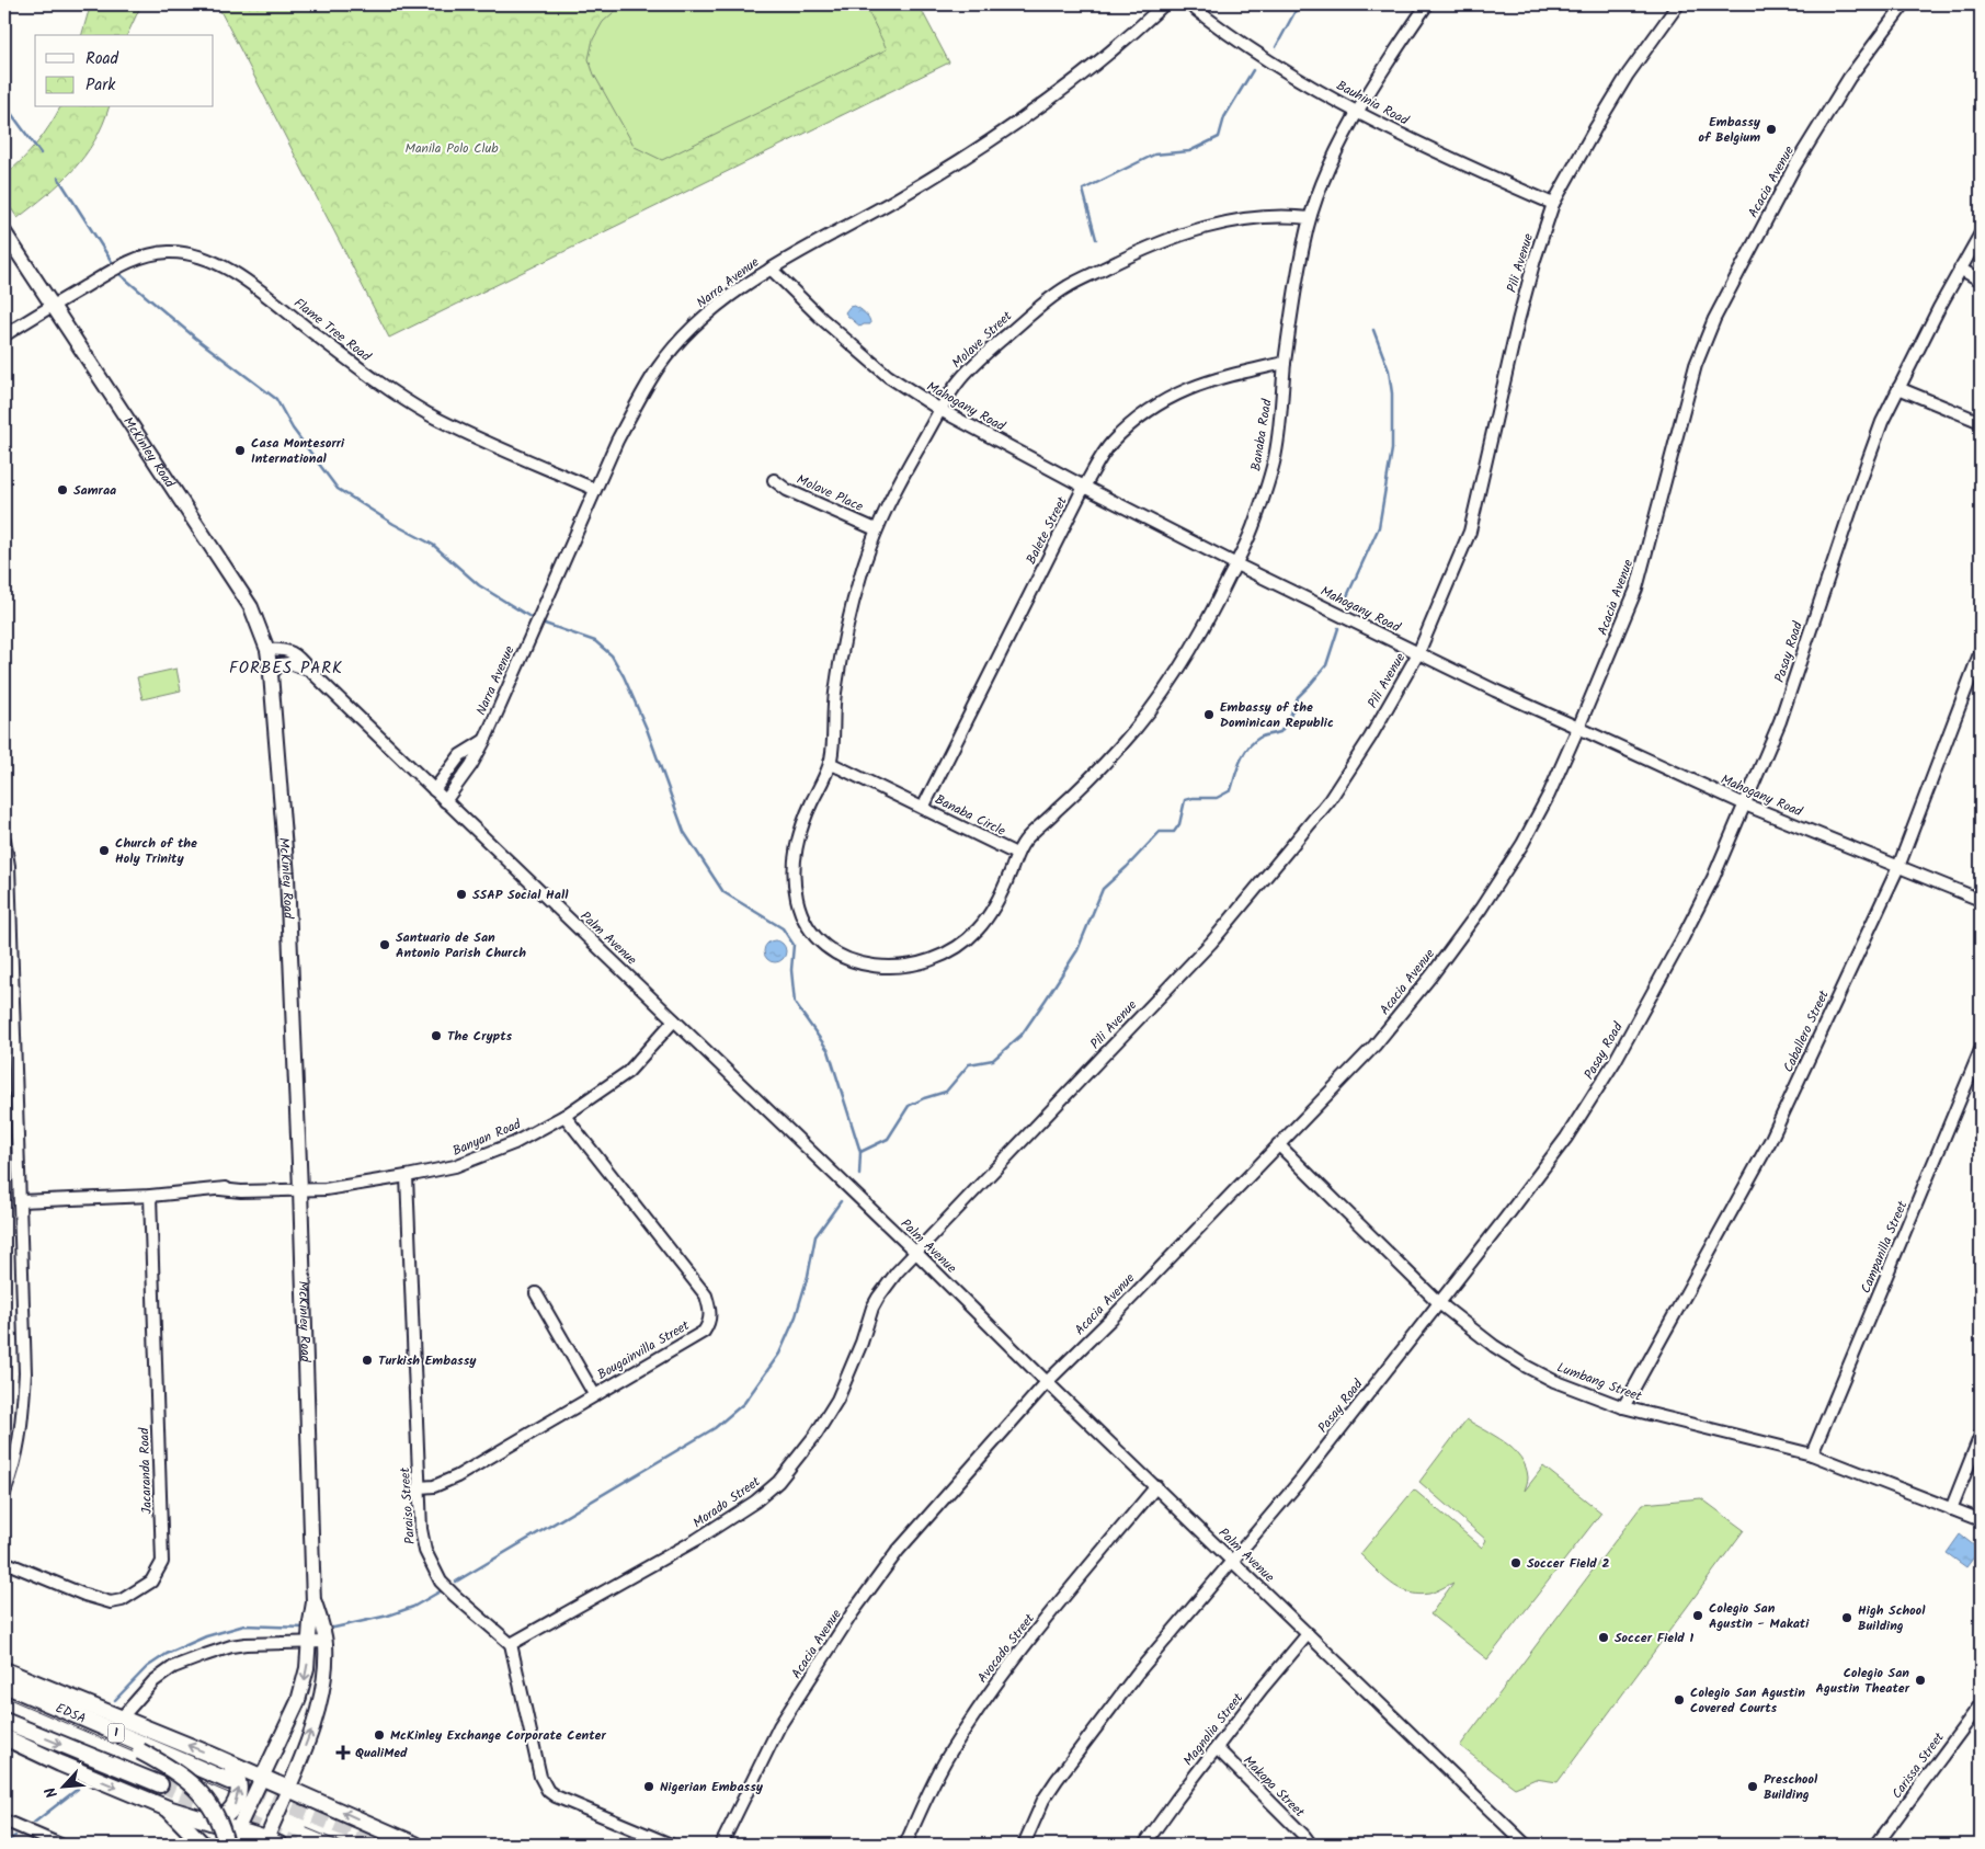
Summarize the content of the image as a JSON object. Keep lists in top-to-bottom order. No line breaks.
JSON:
{"streets":{"highway":["EDSA","1"],"main road":["McKinley Road"],"street":["Bauhinia Road","Acacia Avenue","Pili Avenue","Narra Avenue","Flame Tree Road","Molave Street","Mahogany Road","Banaba Road","Molave Place","Balete Street","Pasay Road","Banaba Circle","Palm Avenue","Caballero Street","Banyan Road","Campanilla Street","Bougainvilla Street","Lumbang Street","Jacaranda Road","Morado Street","Paraiso Street","Avocado Street","Magnolia Street","Carissa Street","Makopa Street"]},"crossings":[["Bauhinia Road","Pili Avenue"],["Bauhinia Road","Banaba Road"],["Acacia Avenue","Mahogany Road"],["Acacia Avenue","Palm Avenue"],["Acacia Avenue","Lumbang Street"],["Pili Avenue","Mahogany Road"],["Pili Avenue","Palm Avenue"],["Pili Avenue","Morado Street"],["Narra Avenue","Flame Tree Road"],["Narra Avenue","Mahogany Road"],["Narra Avenue","Palm Avenue"],["Flame Tree Road","McKinley Road"],["Molave Street","Mahogany Road"],["Molave Street","Banaba Road"],["Molave Street","Molave Place"],["Molave Street","Banaba Circle"],["Mahogany Road","Banaba Road"],["Mahogany Road","Balete Street"],["Mahogany Road","Pasay Road"],["Mahogany Road","Caballero Street"],["Banaba Road","Balete Street"],["Banaba Road","Banaba Circle"],["McKinley Road","Palm Avenue"],["McKinley Road","Banyan Road"],["McKinley Road","1"],["Balete Street","Banaba Circle"],["Pasay Road","Palm Avenue"],["Pasay Road","Lumbang Street"],["Palm Avenue","Banyan Road"],["Palm Avenue","Morado Street"],["Palm Avenue","Avocado Street"],["Palm Avenue","Magnolia Street"],["Caballero Street","Lumbang Street"],["Banyan Road","Bougainvilla Street"],["Banyan Road","Jacaranda Road"],["Banyan Road","Paraiso Street"],["Campanilla Street","Lumbang Street"],["Bougainvilla Street","Paraiso Street"],["Morado Street","Paraiso Street"],["Magnolia Street","Makopa Street"]],"districts":["FORBES PARK"],"parks":["Manila Polo Club"],"places":{"other":["Embassy of Belgium","Casa Montesorri International","Samraa","Embassy of the Dominican Republic","Church of the Holy Trinity","SSAP Social Hall","Santuario de San Antonio Parish Church","The Crypts","Turkish Embassy","Soccer Field 2","Colegio San Agustin - Makati","High School Building","Soccer Field 1","Colegio San Agustin Theater","Colegio San Agustin Covered Courts","McKinley Exchange Corporate Center","Nigerian Embassy","Preschool Building"],"health":["QualiMed"]},"legend":["Road","Park"],"north":"bottom left"}
